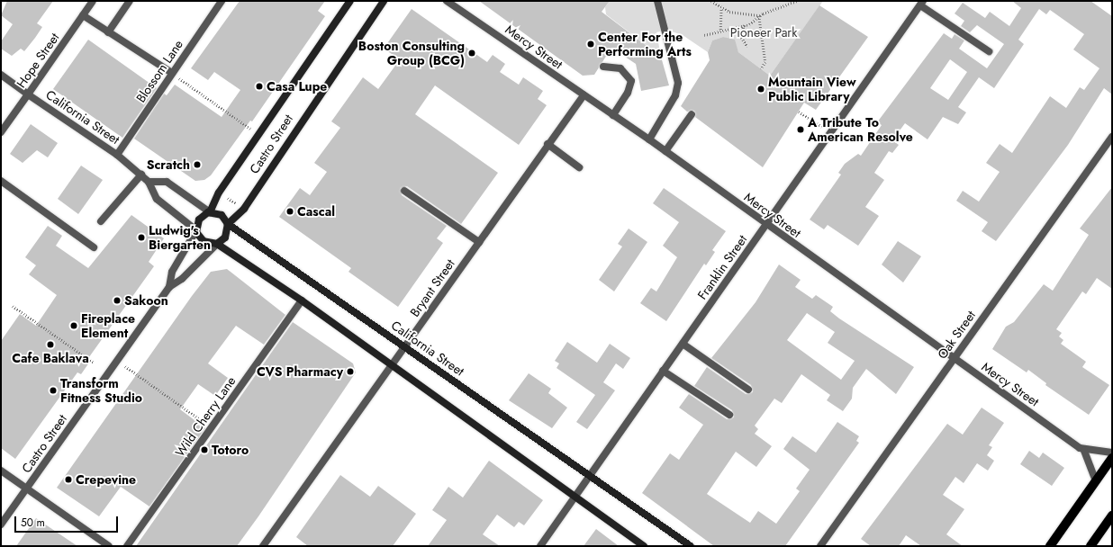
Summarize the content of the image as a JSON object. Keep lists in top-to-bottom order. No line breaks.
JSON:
{"streets":{"main road":["California Street","Castro Street"],"street":["Mercy Street","Hope Street","Blossom Lane","Franklin Street","Bryant Street","Oak Street","Wild Cherry Lane"]},"crossings":[["Mercy Street","Franklin Street"],["Mercy Street","Bryant Street"],["Mercy Street","Oak Street"],["Hope Street","California Street"],["Blossom Lane","California Street"],["California Street","Castro Street"],["California Street","Franklin Street"],["California Street","Bryant Street"],["California Street","Wild Cherry Lane"]],"parks":["Pioneer Park"],"places":["Center For the Performing Arts","Boston Consulting Group (BCG)","Casa Lupe","Mountain View Public Library","A Tribute To American Resolve","Scratch","Cascal","Ludwig's Biergarten","Sakoon","Fireplace Element","Cafe Baklava","CVS Pharmacy","Transform Fitness Studio","Totoro","Crepevine"],"scale_bar":"50 m"}
